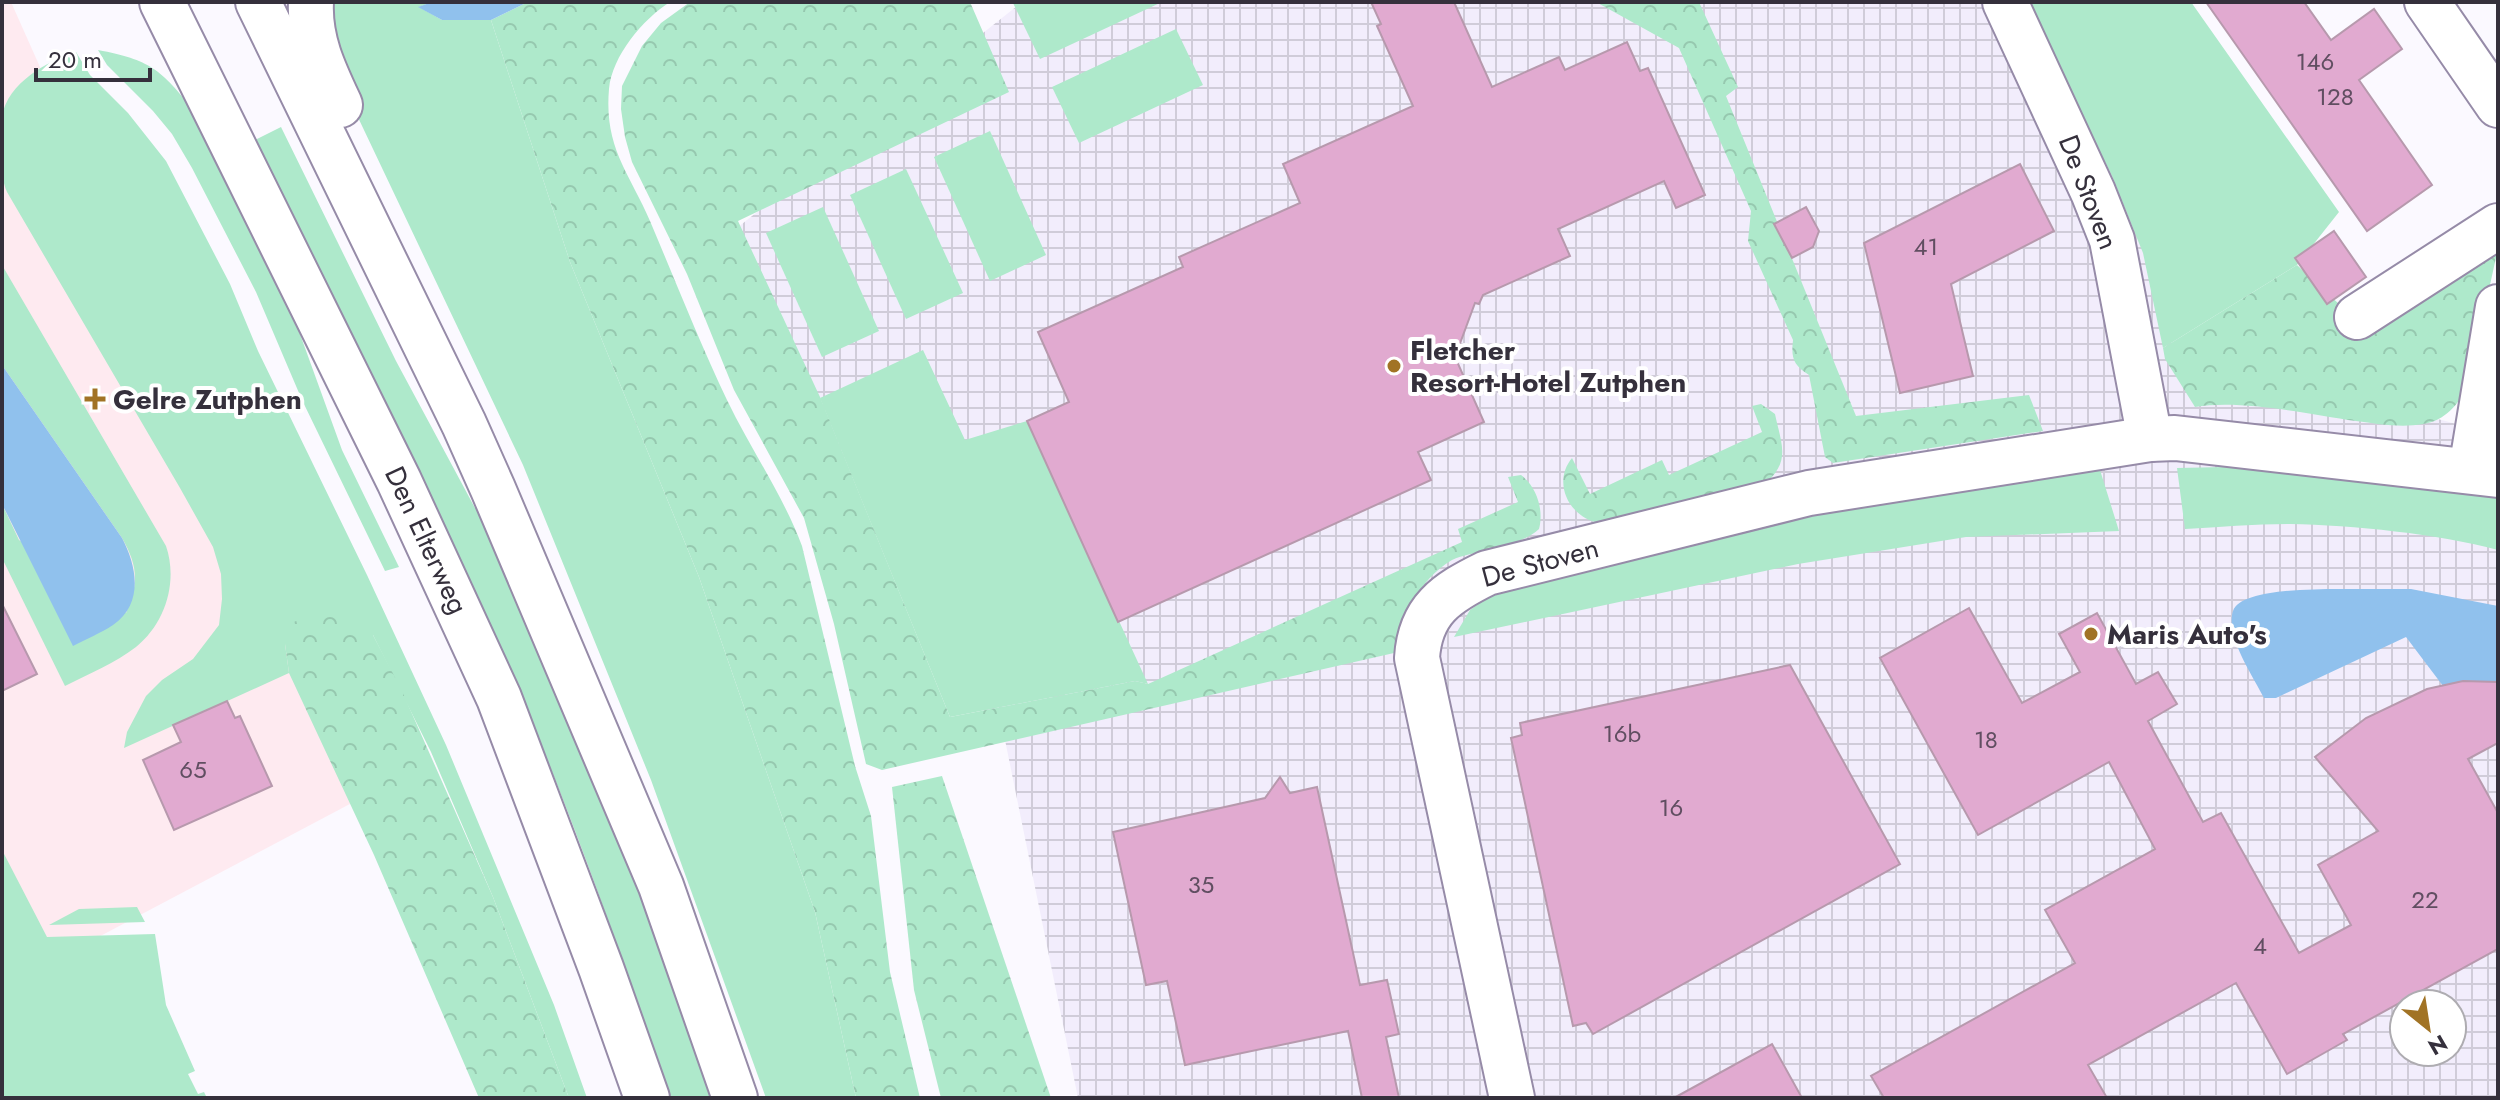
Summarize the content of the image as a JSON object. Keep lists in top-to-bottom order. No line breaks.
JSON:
{"streets":{"main road":["De Stoven","Den Elterweg"]},"places":{"other":["Fletcher Resort-Hotel Zutphen","Maris Auto's"],"health":["Gelre Zutphen"]},"house_numbers":["146","128","41","16b","18","65","16","35","22","4"],"scale_bar":"20 m","north":"bottom right"}
